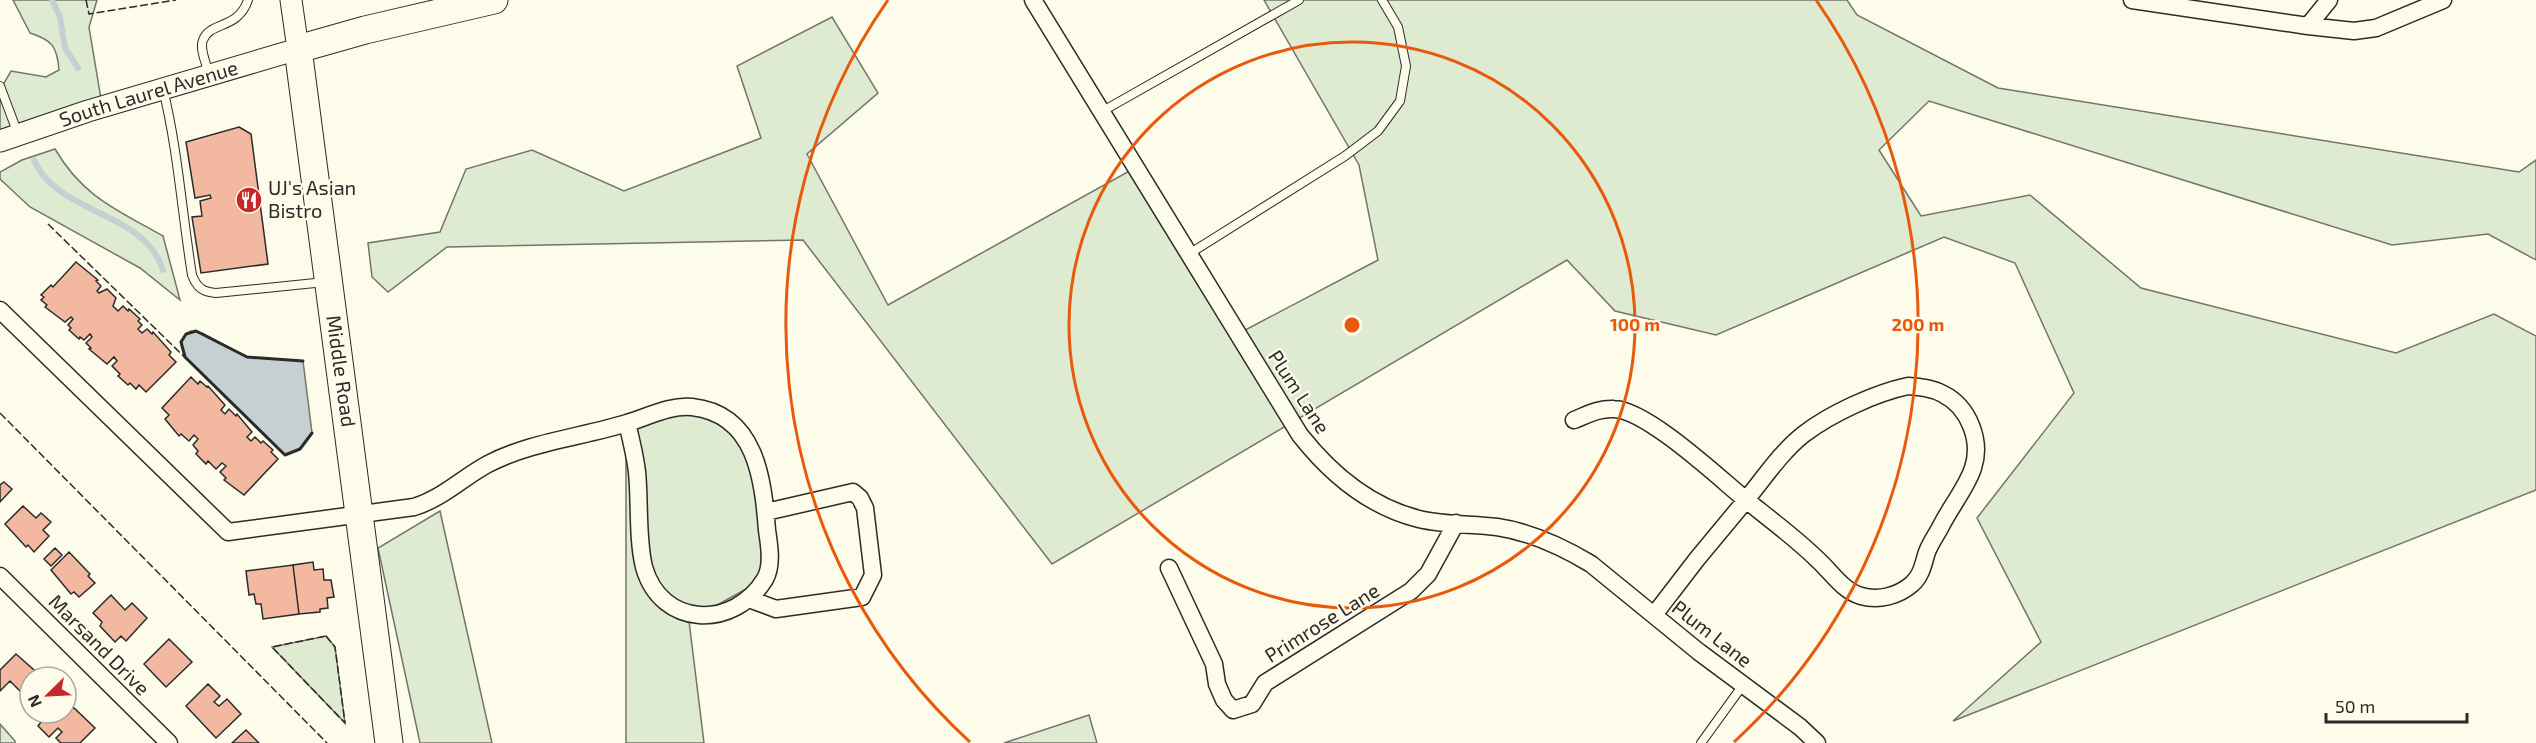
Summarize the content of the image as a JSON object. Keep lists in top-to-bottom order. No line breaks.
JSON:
{"streets":{"main road":["Middle Road"],"street":["South Laurel Avenue","Plum Lane","Primrose Lane","Marsand Drive"]},"crossings":[["South Laurel Avenue","Middle Road"],["Plum Lane","Primrose Lane"]],"places":{"restaurant":["UJ's Asian Bistro"]},"scale_bar":"50 m","north":"bottom left","rings":["100 m","200 m"]}
